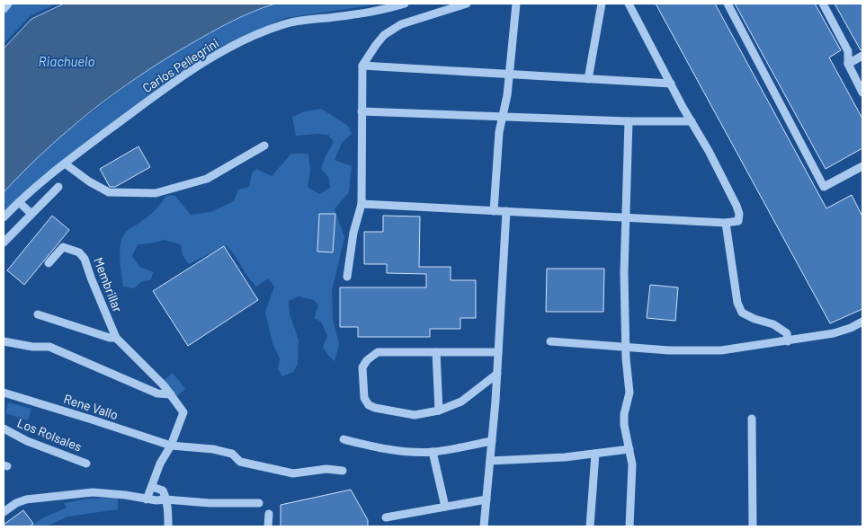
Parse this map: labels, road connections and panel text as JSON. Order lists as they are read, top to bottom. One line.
{"streets":{"street":["Carlos Pellegrini","Membrillar","Rene Vallo","Los Rolsales"]},"water":["Riachuelo"]}
